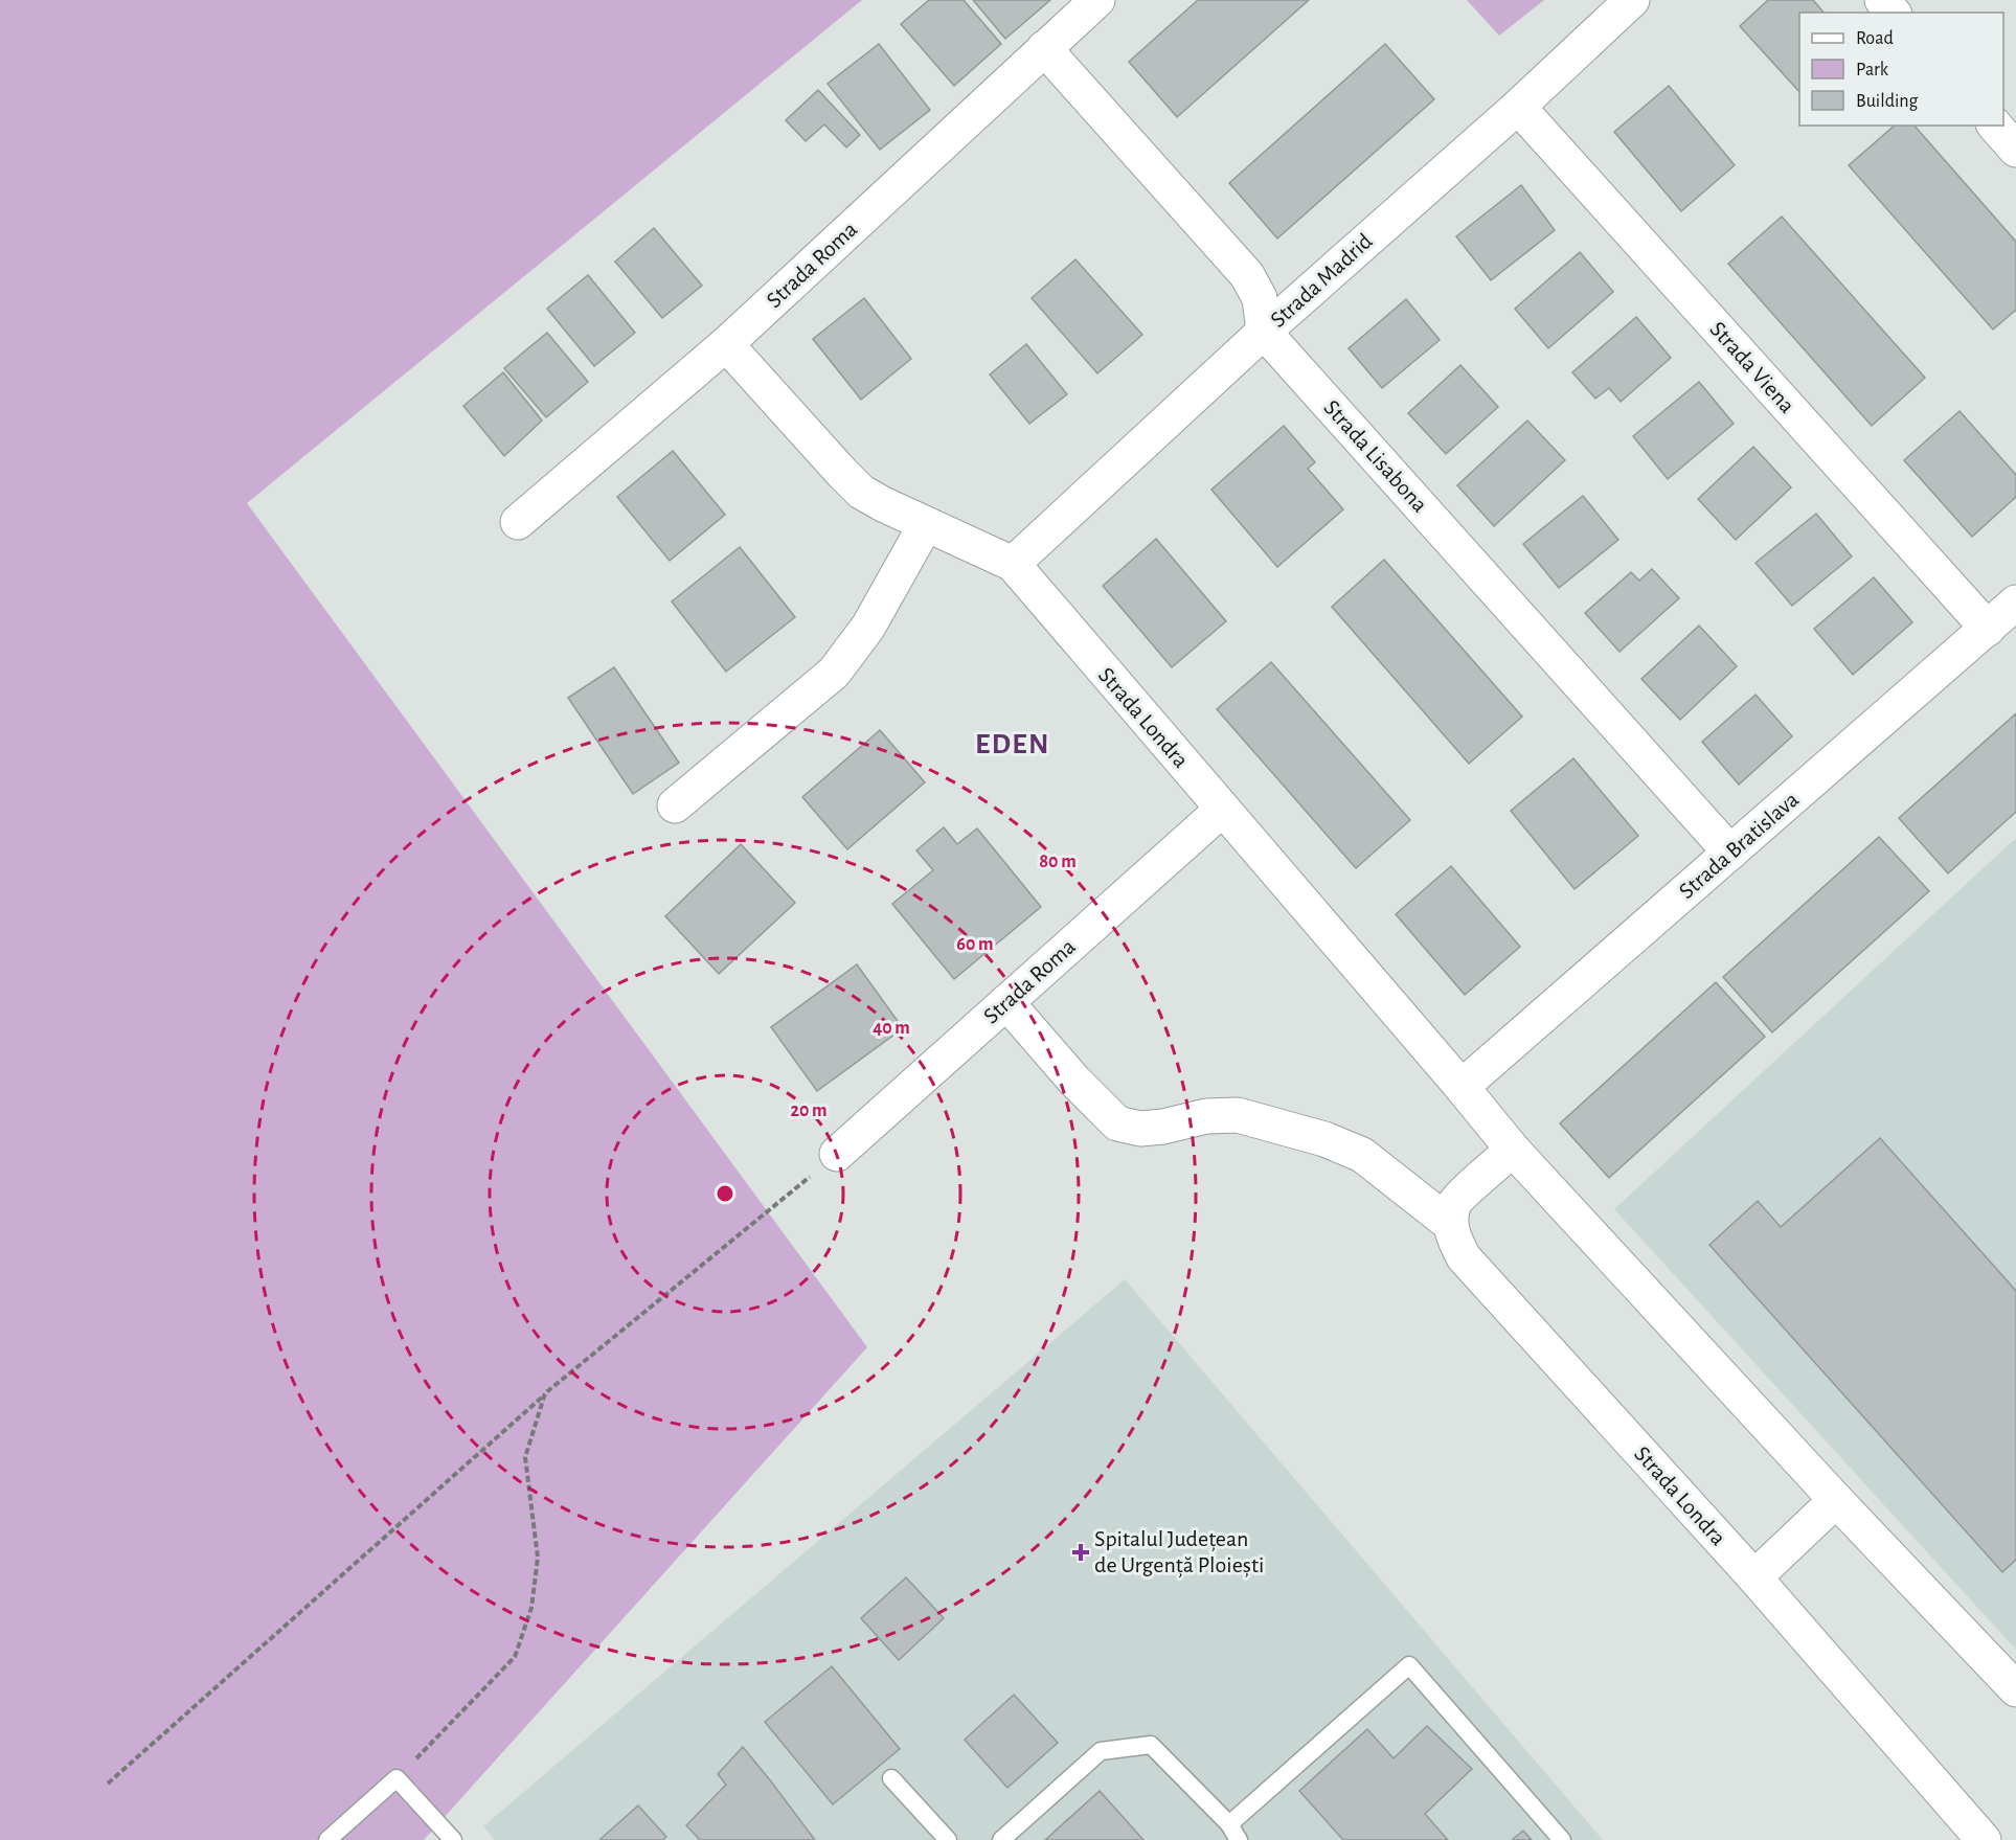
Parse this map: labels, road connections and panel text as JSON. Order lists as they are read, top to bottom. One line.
{"streets":{"street":["Strada Roma","Strada Madrid","Strada Viena","Strada Lisabona","Strada Londra","Strada Bratislava"]},"crossings":[["Strada Roma","Strada Londra"],["Strada Madrid","Strada Viena"],["Strada Madrid","Strada Lisabona"],["Strada Madrid","Strada Londra"],["Strada Viena","Strada Bratislava"],["Strada Lisabona","Strada Bratislava"],["Strada Londra","Strada Bratislava"]],"districts":["EDEN"],"places":{"health":["Spitalul Județean de Urgență Ploiești"]},"legend":["Road","Park","Building"],"rings":["80 m","60 m","40 m","20 m"]}
